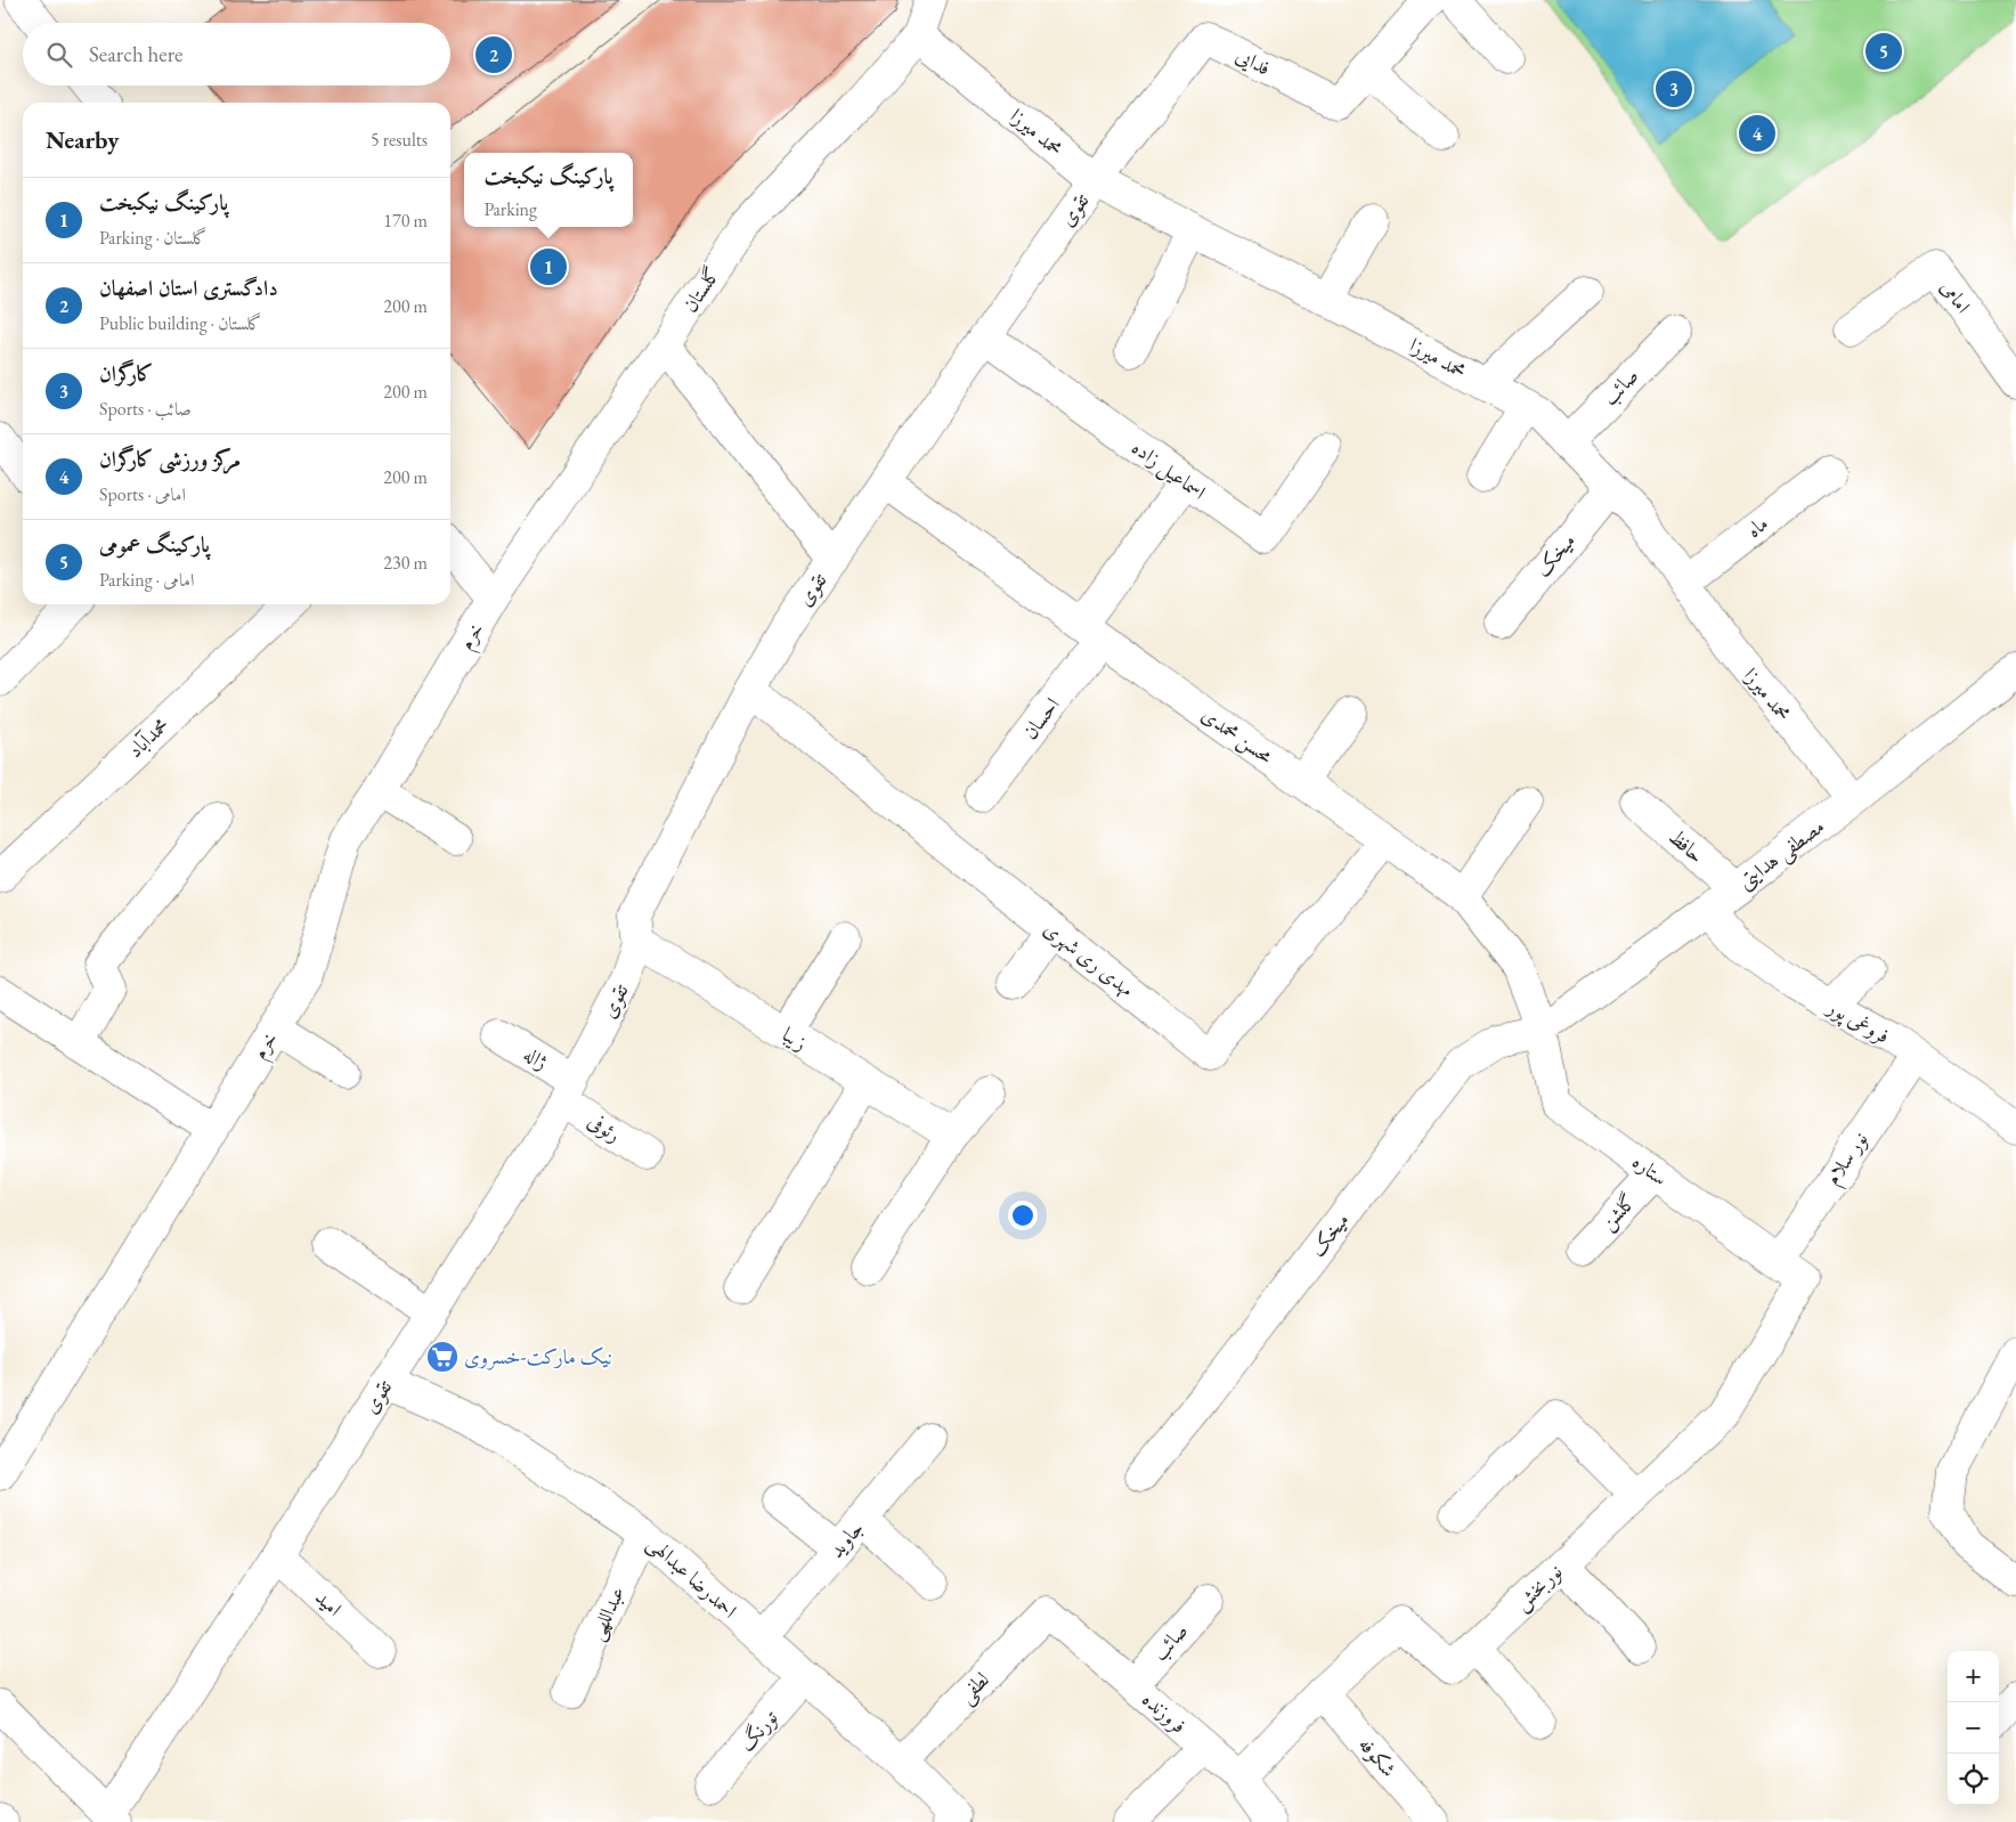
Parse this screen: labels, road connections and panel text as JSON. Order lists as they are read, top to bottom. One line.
{"streets":{"street":["فدایی","محمد میرزا","تقوی","گلستان","امامی","صائب","اسماعیل زاده","ماه","میخک","خرم","احسان","محسن محمدی","محمدآباد","حافظ","مصطفی هدایتی","مهدی ری شهری","فروغی پور","زیبا","ژاله","رئوفی","نور سلام","ستاره","گلشن","جاوید","احمدرضا عبدالهی","نوربخش","امید","عبداللهی","لطفی","فروزنده","تورنگ","شکوفه"]},"crossings":[["فدایی","محمد میرزا"],["فدایی","تقوی"],["محمد میرزا","تقوی"],["محمد میرزا","گلستان"],["محمد میرزا","صائب"],["محمد میرزا","ماه"],["محمد میرزا","میخک"],["محمد میرزا","مصطفی هدایتی"],["تقوی","اسماعیل زاده"],["تقوی","محسن محمدی"],["تقوی","مهدی ری شهری"],["تقوی","زیبا"],["تقوی","ژاله"],["تقوی","رئوفی"],["تقوی","احمدرضا عبدالهی"],["تقوی","امید"],["گلستان","خرم"],["صائب","فروزنده"],["اسماعیل زاده","احسان"],["میخک","محسن محمدی"],["میخک","مصطفی هدایتی"],["میخک","ستاره"],["احسان","محسن محمدی"],["محسن محمدی","مصطفی هدایتی"],["محسن محمدی","مهدی ری شهری"],["محسن محمدی","ستاره"],["حافظ","مصطفی هدایتی"],["مصطفی هدایتی","فروغی پور"],["مصطفی هدایتی","ستاره"],["فروغی پور","نور سلام"],["ژاله","رئوفی"],["نور سلام","ستاره"],["ستاره","گلشن"],["ستاره","نوربخش"],["جاوید","احمدرضا عبدالهی"],["احمدرضا عبدالهی","عبداللهی"],["احمدرضا عبدالهی","لطفی"],["احمدرضا عبدالهی","تورنگ"],["نوربخش","فروزنده"],["نوربخش","شکوفه"],["لطفی","فروزنده"]],"places":{"supermarket":["نیک مارکت-خسروی"]},"page":{"search":"Search here","pins":["5","2","3","4","1"],"heading":["Nearby","5 results"],"popup":["پارکینگ نیکبخت","Parking"],"list":[{"mark":"1","name":"پارکینگ نیکبخت","note":"Parking · گلستان","value":"170 m"},{"mark":"2","name":"دادگستری استان اصفهان","note":"Public building · گلستان","value":"200 m"},{"mark":"3","name":"کارگران","note":"Sports · صائب","value":"200 m"},{"mark":"4","name":"مرکز ورزشی کارگران","note":"Sports · امامی","value":"200 m"},{"mark":"5","name":"پارکینگ عمومی","note":"Parking · امامی","value":"230 m"}],"map_buttons":["+","−"]}}
